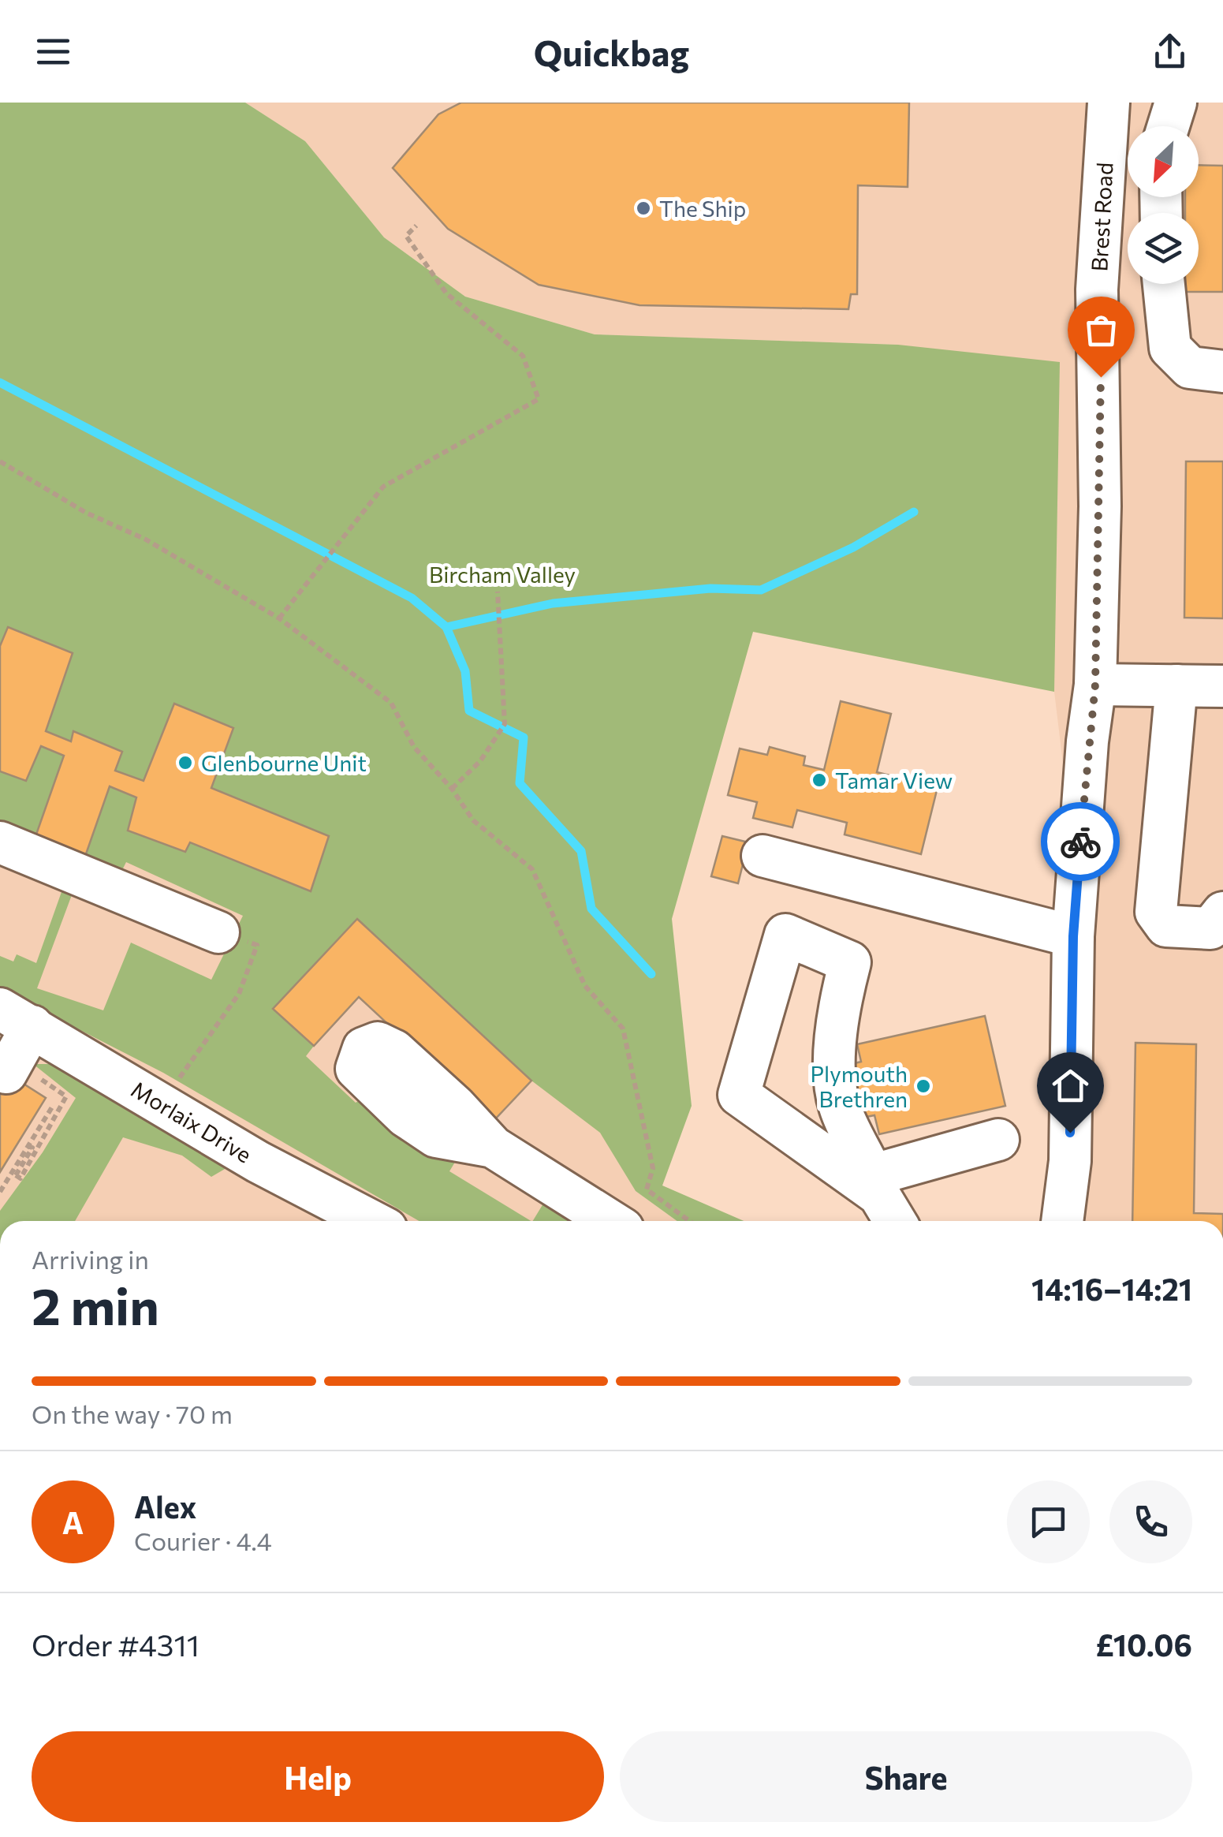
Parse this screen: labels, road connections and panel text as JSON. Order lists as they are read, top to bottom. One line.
{"streets":{"street":["Brest Road","Morlaix Drive"]},"parks":["Bircham Valley"],"places":["The Ship","Glenbourne Unit","Tamar View","Plymouth Brethren"],"north":"bottom left","page":{"header":"Quickbag","heading":["2 min","Arriving in","14:16–14:21"],"panel":["Alex","Courier · 4.4","Order #4311","£10.06"],"bar":"On the way · 70 m","round":"A","buttons":["Help","Share"]}}
